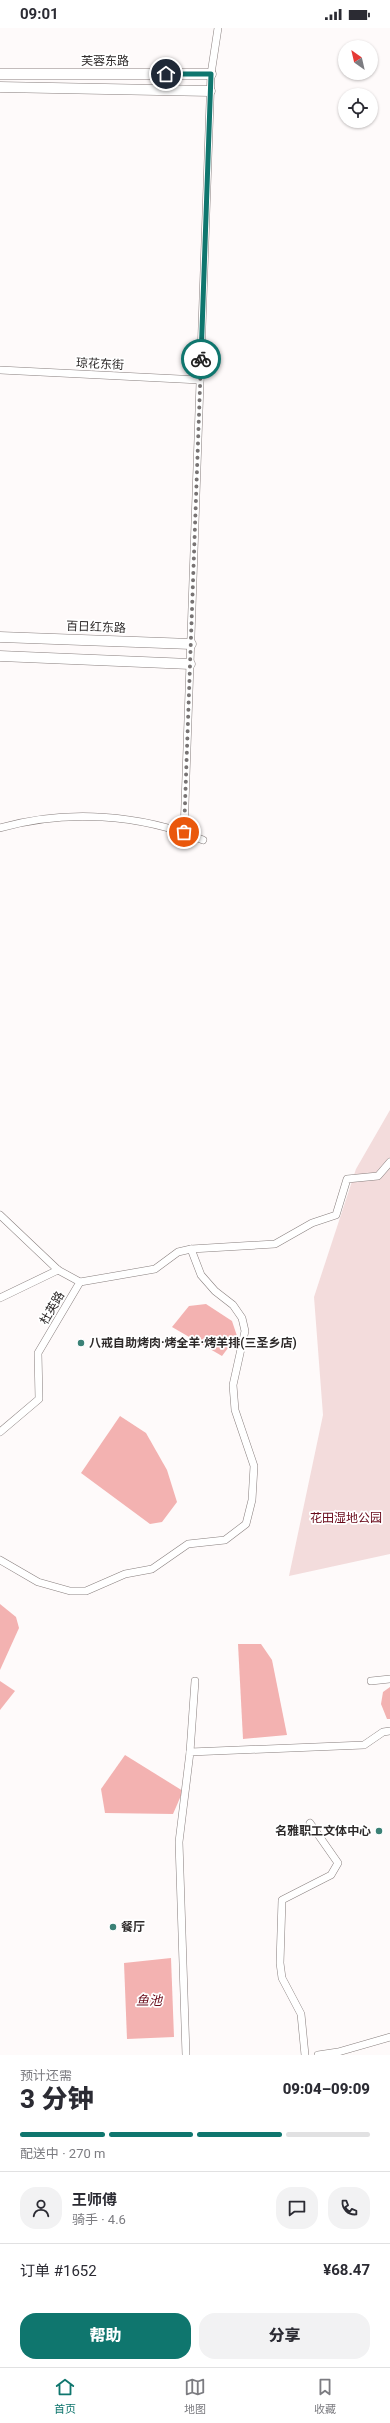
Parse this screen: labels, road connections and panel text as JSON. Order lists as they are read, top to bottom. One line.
{"streets":{"main road":["芙蓉东路","百日红东路"],"street":["琼花东街","杜英路"]},"water":["鱼池"],"parks":["花田湿地公园"],"places":["八戒自助烤肉·烤全羊·烤羊排(三圣乡店)","名雅职工文体中心","餐厅"],"north":"top left","page":{"status":"09:01","heading":["3 分钟","预计还需","09:04–09:09"],"panel":["王师傅","骑手 · 4.6","订单 #1652","¥68.47"],"bar":"配送中 · 270 m","buttons":["帮助","分享"],"tabs":["首页","地图","收藏"]}}
